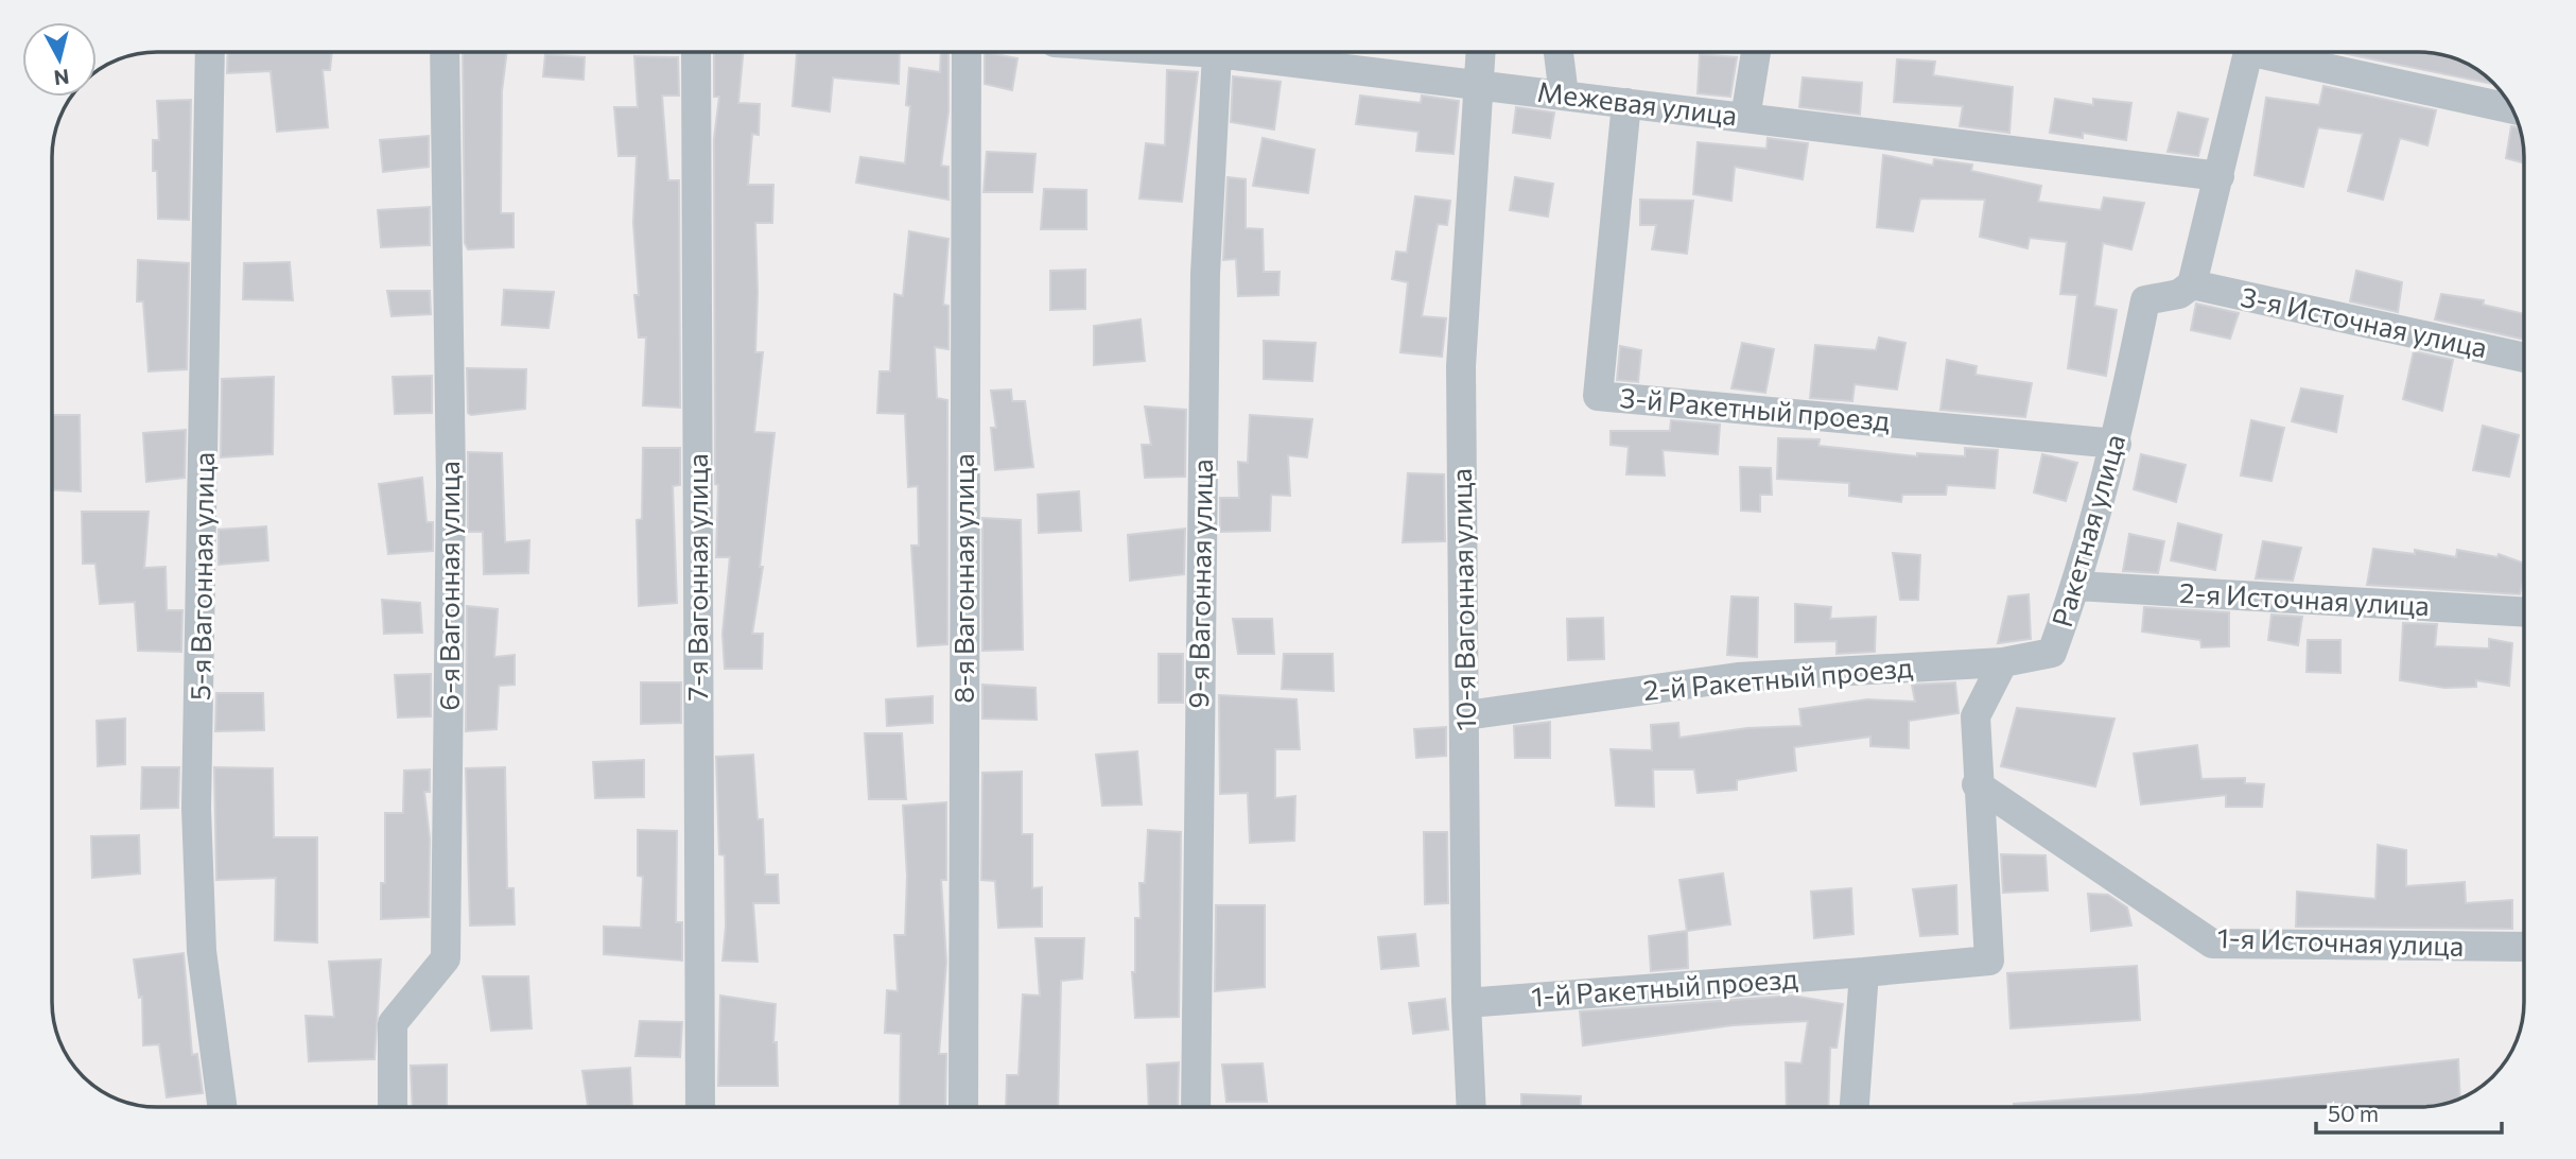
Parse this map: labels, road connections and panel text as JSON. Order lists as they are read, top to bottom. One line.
{"streets":{"street":["Межевая улица","3-я Источная улица","3-й Ракетный проезд","Ракетная улица","5-я Вагонная улица","7-я Вагонная улица","8-я Вагонная улица","9-я Вагонная улица","6-я Вагонная улица","10-я Вагонная улица","2-я Источная улица","2-й Ракетный проезд","1-я Источная улица","1-й Ракетный проезд"]},"crossings":[["Межевая улица","3-й Ракетный проезд"],["Межевая улица","10-я Вагонная улица"],["3-я Источная улица","Ракетная улица"],["3-й Ракетный проезд","Ракетная улица"],["Ракетная улица","2-я Источная улица"],["Ракетная улица","2-й Ракетный проезд"],["10-я Вагонная улица","2-й Ракетный проезд"],["10-я Вагонная улица","1-й Ракетный проезд"]],"scale_bar":"50 m","north":"bottom"}
